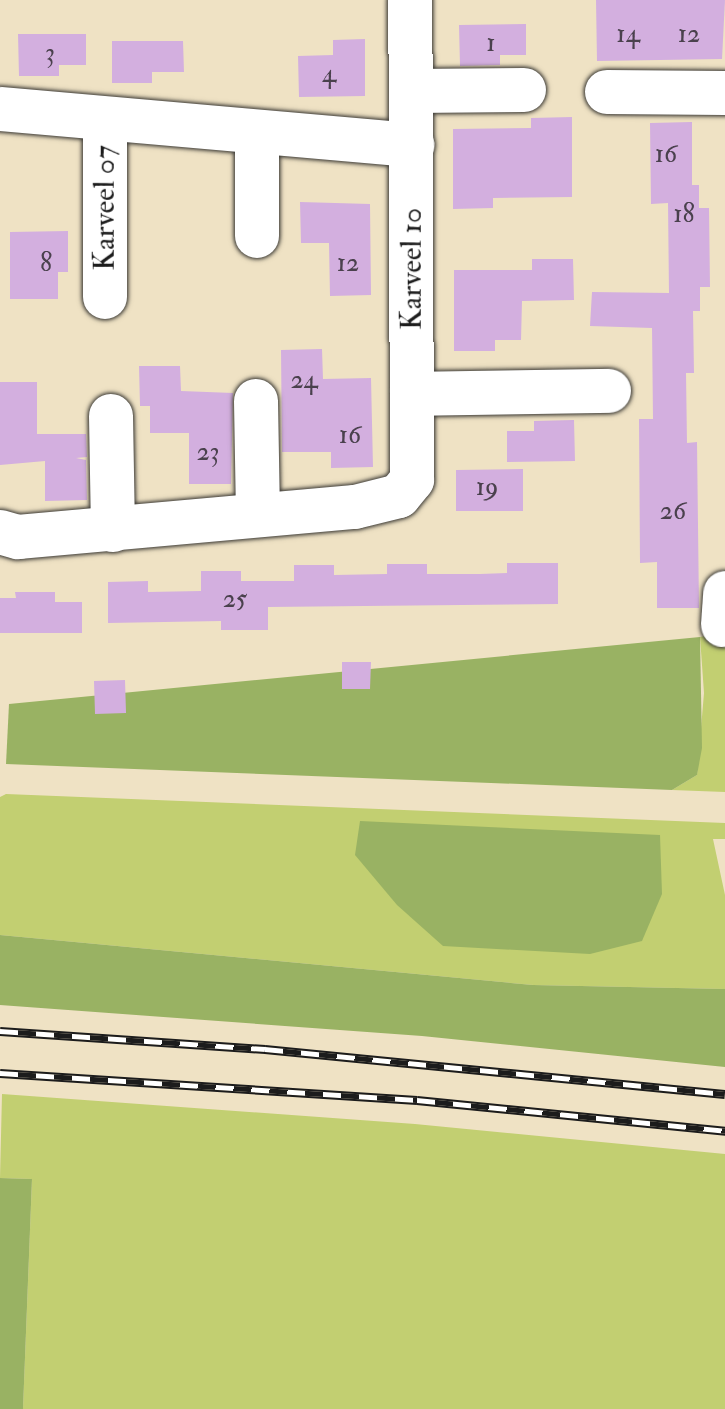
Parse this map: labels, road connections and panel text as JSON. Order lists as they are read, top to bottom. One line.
{"streets":{"street":["Karveel 07","Karveel 10"]},"house_numbers":["14","12","1","3","4","16","18","8","12","24","16","23","19","26","25"]}
